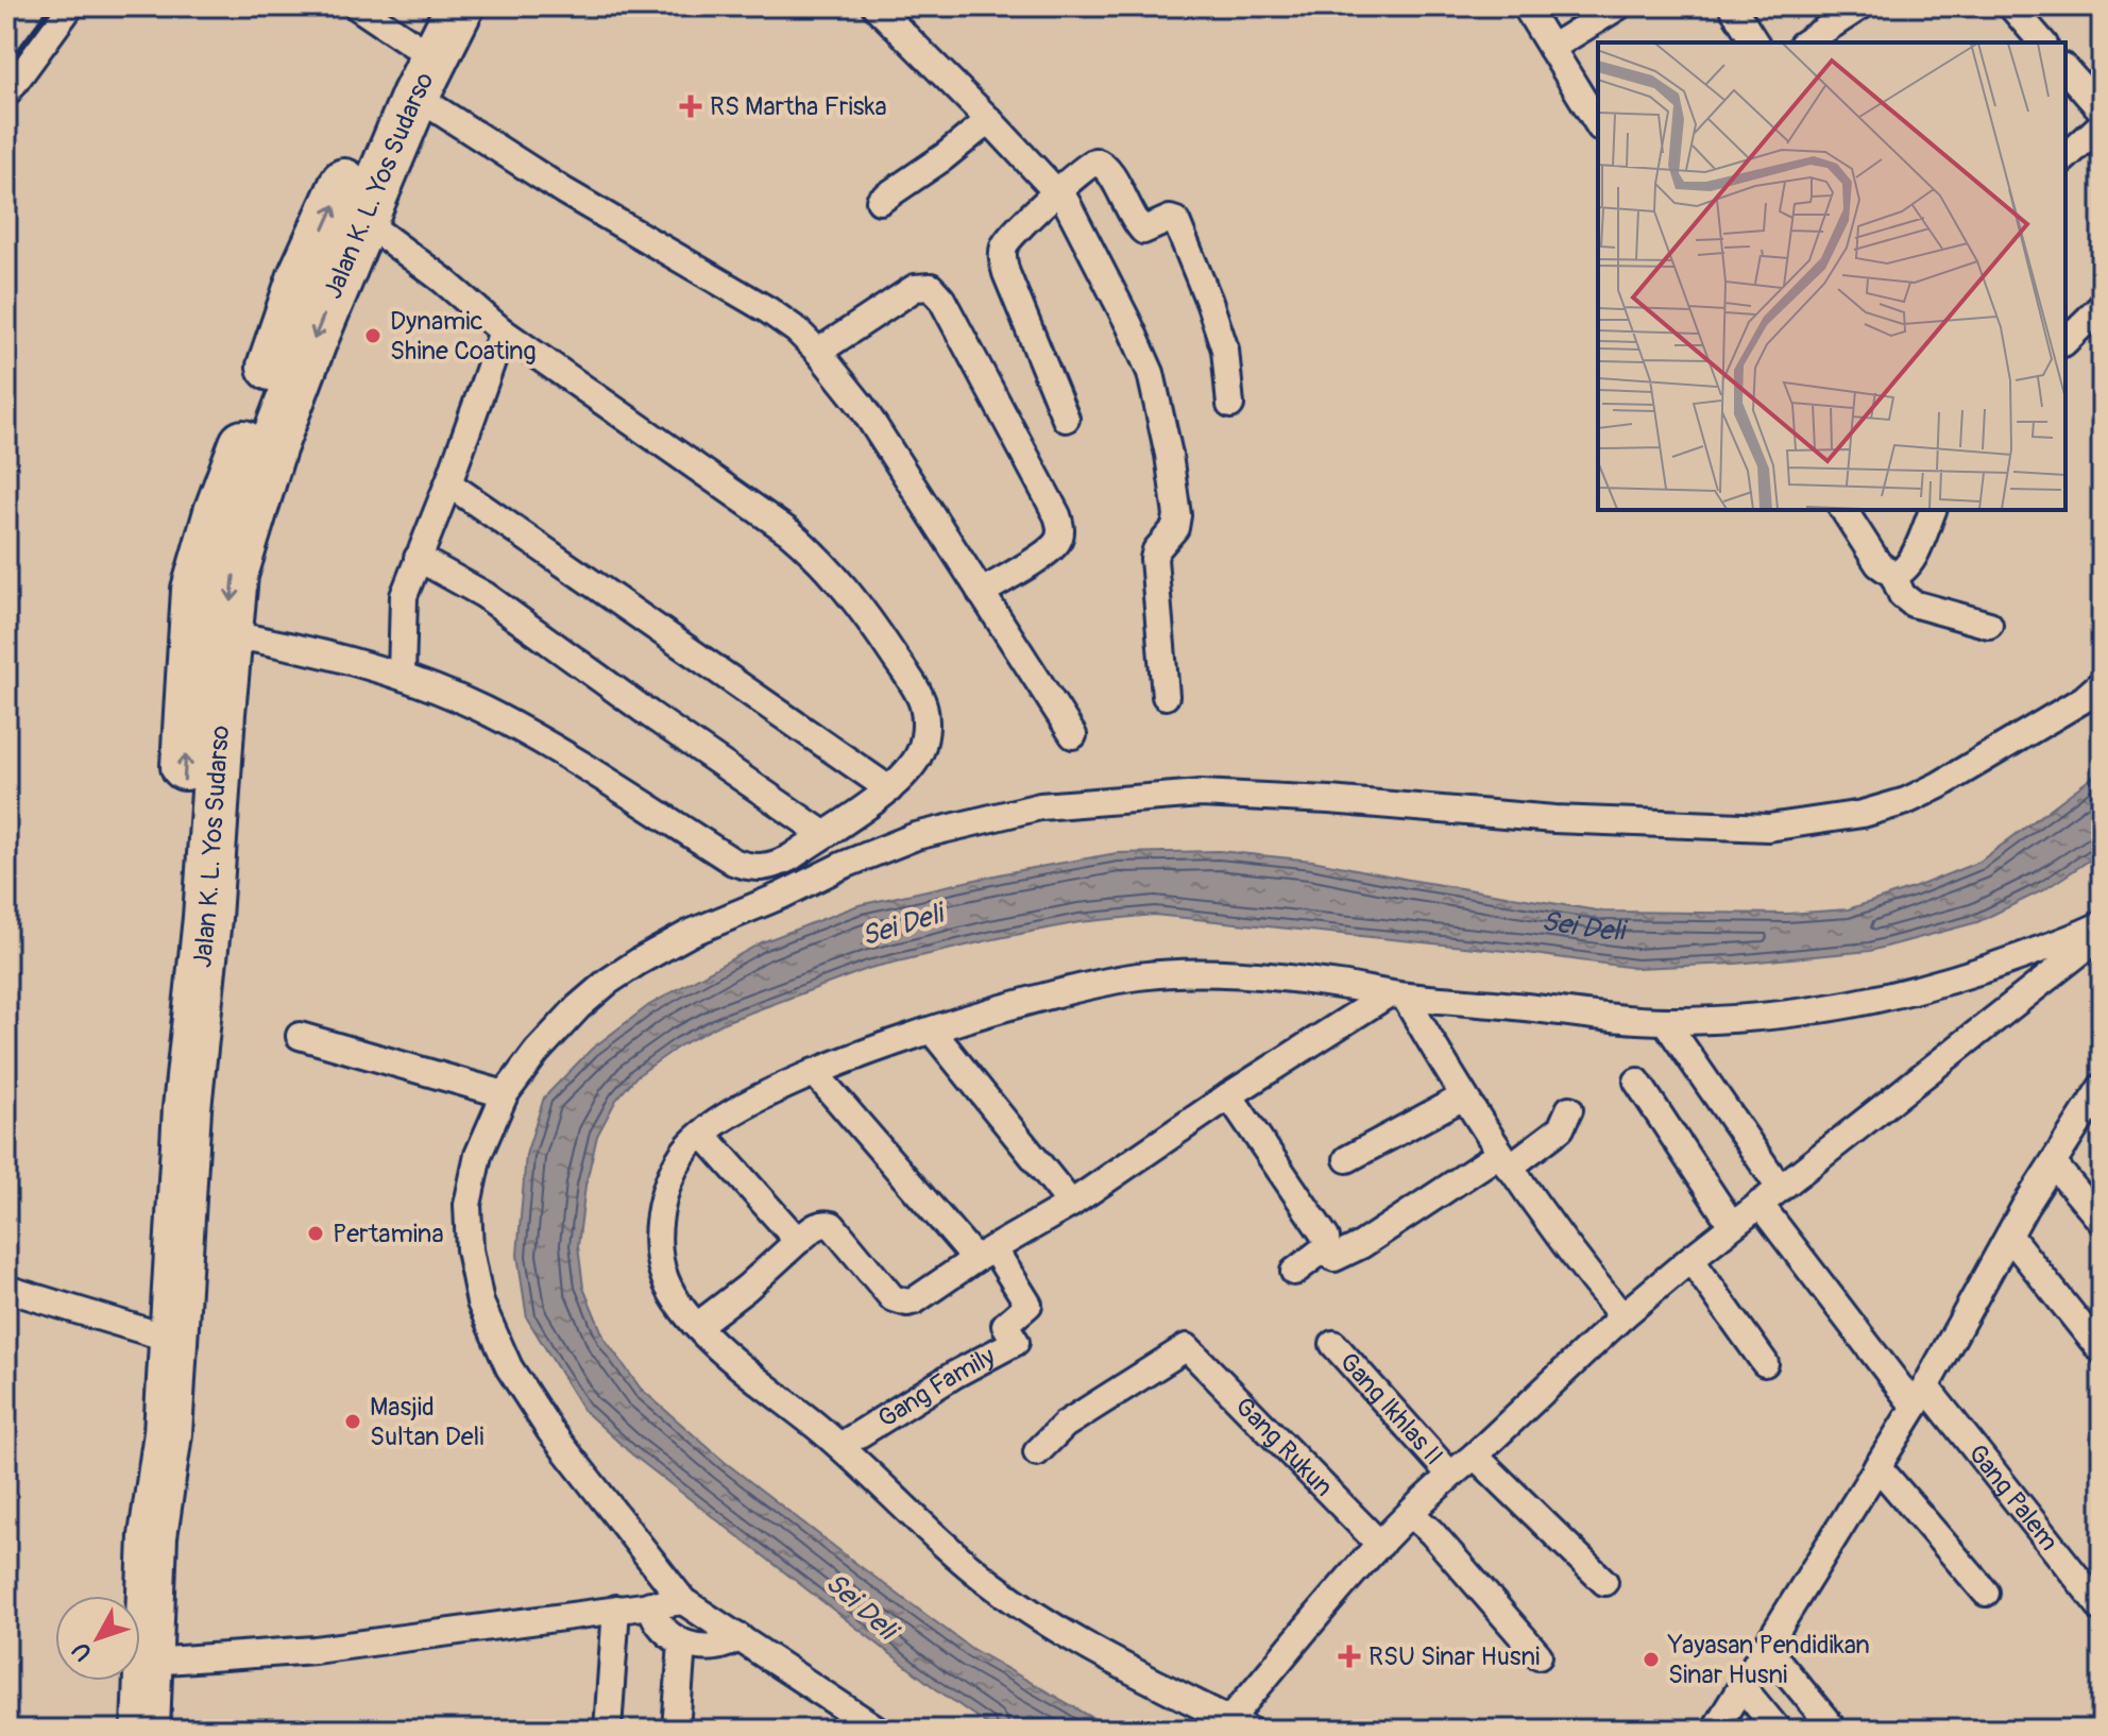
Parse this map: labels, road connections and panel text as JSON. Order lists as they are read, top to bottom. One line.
{"streets":{"highway":["Jalan K. L. Yos Sudarso"],"street":["Gang Family","Gang Ikhlas II","Gang Rukun","Gang Palem"]},"water":["Sei Deli"],"places":{"health":["RS Martha Friska","RSU Sinar Husni"],"other":["Dynamic Shine Coating","Pertamina","Masjid Sultan Deli","Yayasan Pendidikan Sinar Husni"]},"north":"bottom left"}
